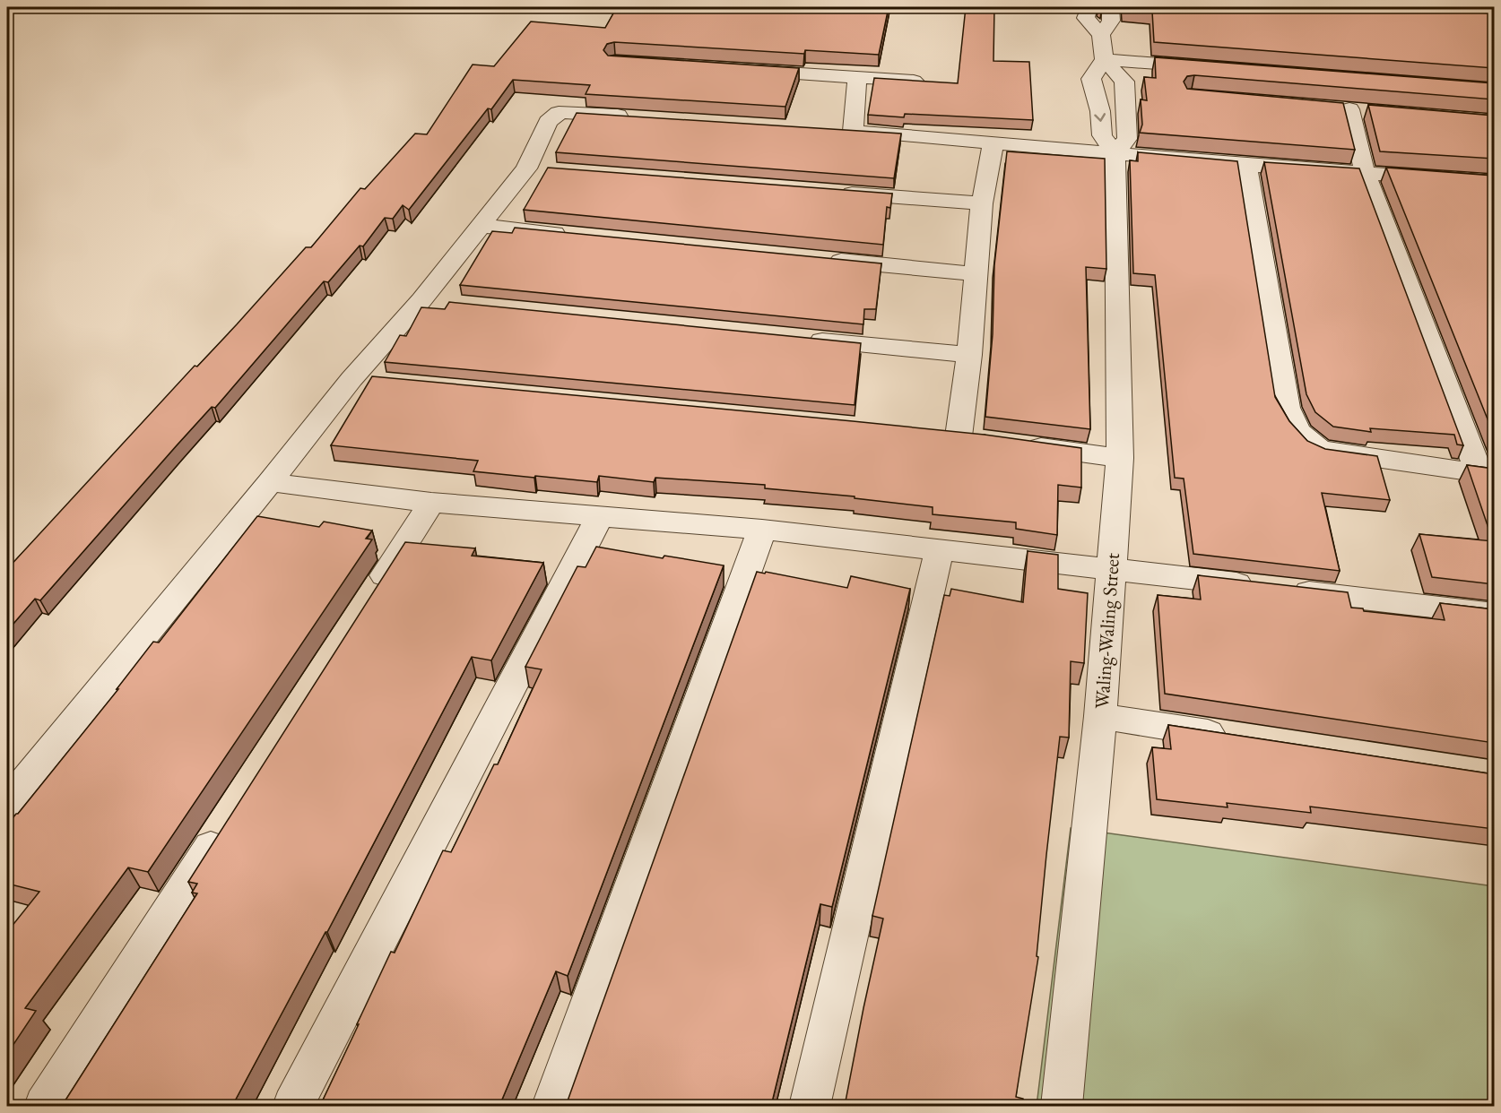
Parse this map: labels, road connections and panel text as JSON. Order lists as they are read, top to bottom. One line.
{"streets":{"street":["Waling-Waling Street"]}}
